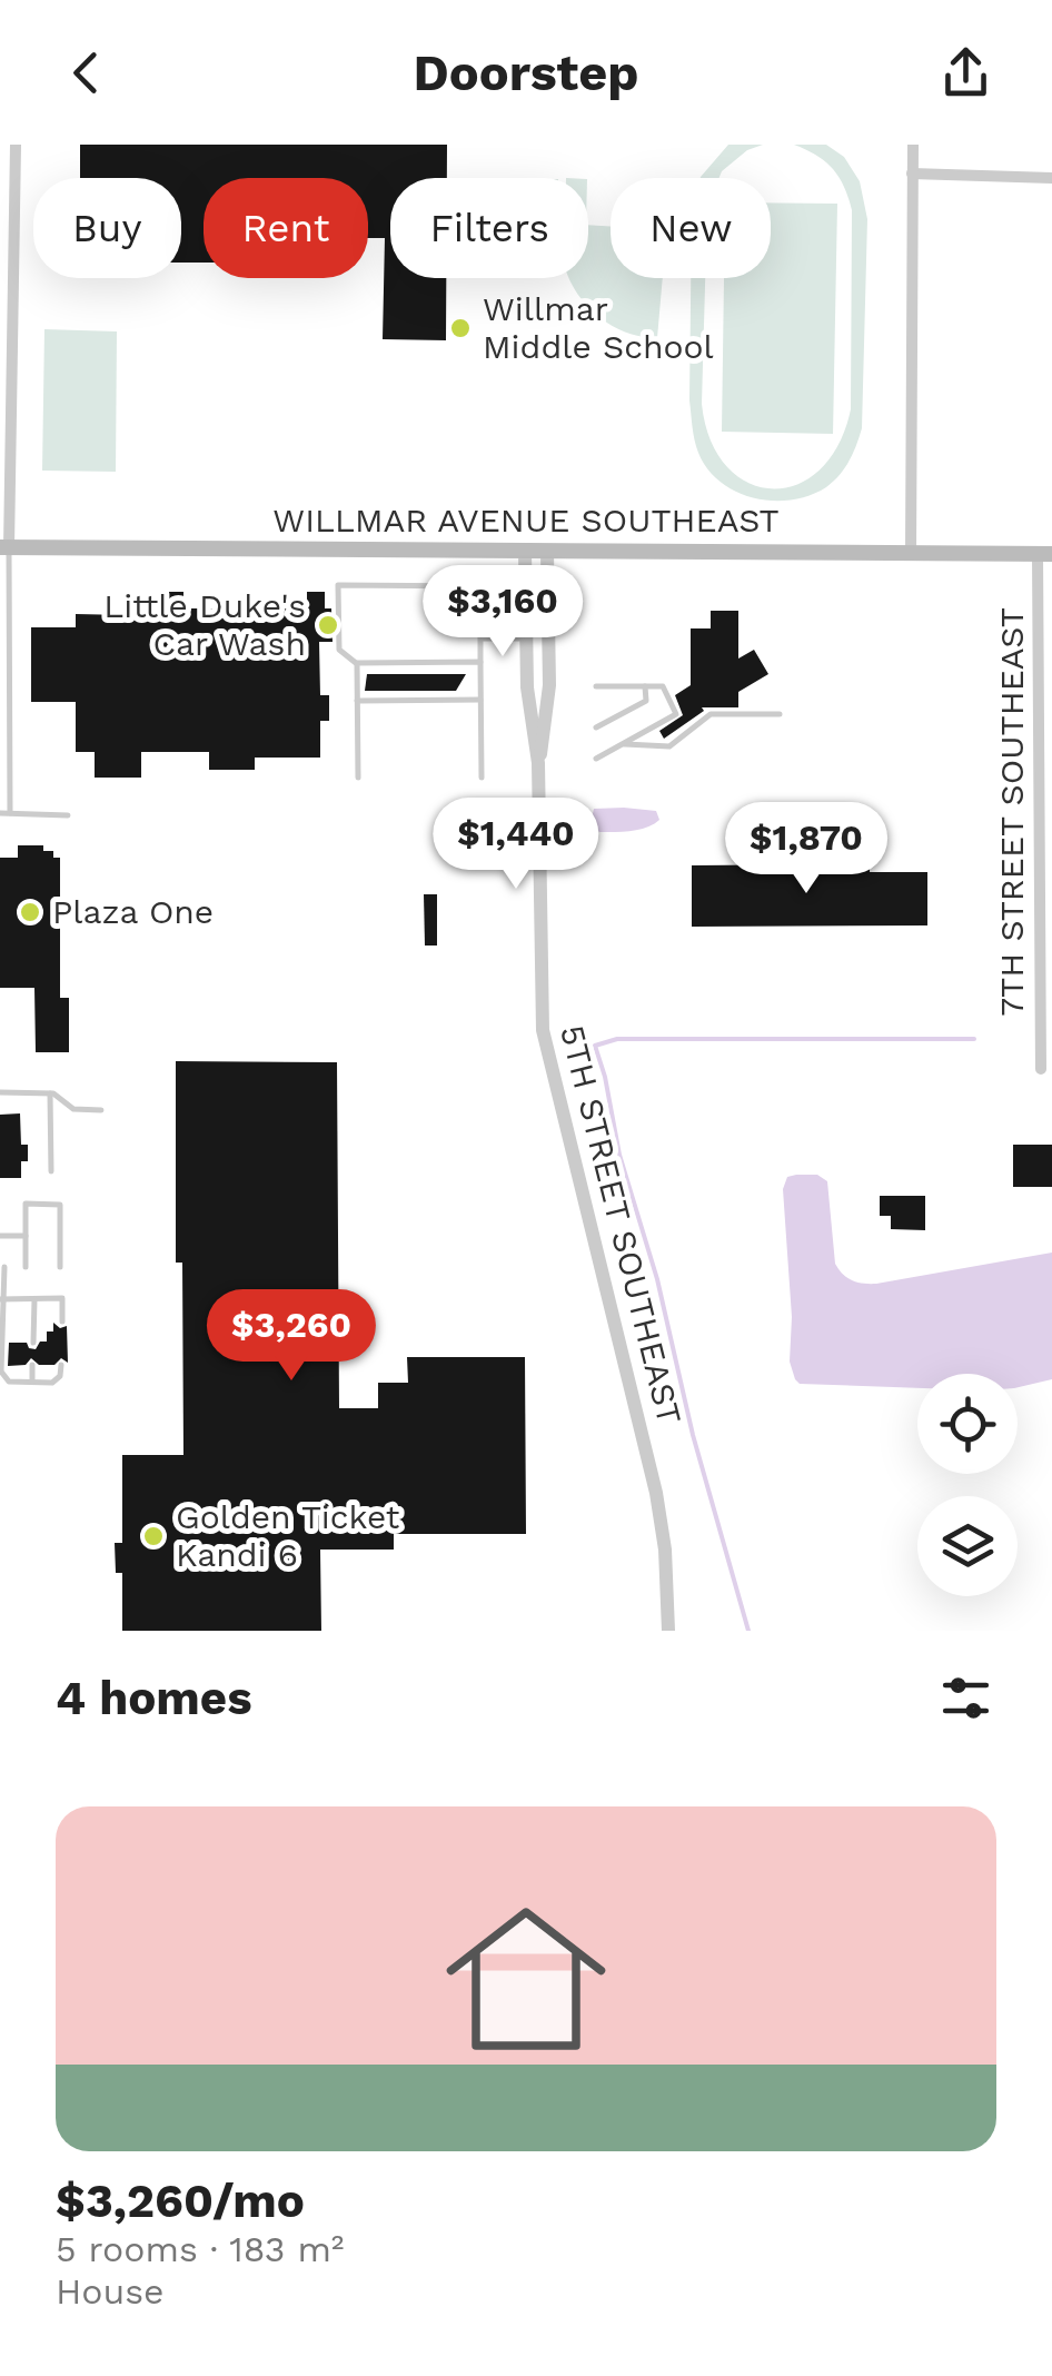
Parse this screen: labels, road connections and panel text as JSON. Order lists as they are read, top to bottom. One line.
{"streets":{"main road":["WILLMAR AVENUE SOUTHEAST"],"street":["7TH STREET SOUTHEAST","5TH STREET SOUTHEAST"]},"crossings":[["WILLMAR AVENUE SOUTHEAST","7TH STREET SOUTHEAST"],["WILLMAR AVENUE SOUTHEAST","5TH STREET SOUTHEAST"]],"places":["Willmar Middle School","Little Duke's Car Wash","Plaza One","Golden Ticket Kandi 6"],"page":{"header":"Doorstep","chip":["Buy","Rent","Filters","New"],"price":["$3,160","$1,440","$1,870","$3,260"],"heading":"4 homes","list":[{"name":"$3,260/mo","note":"5 rooms · 183 m² · House"}]}}
